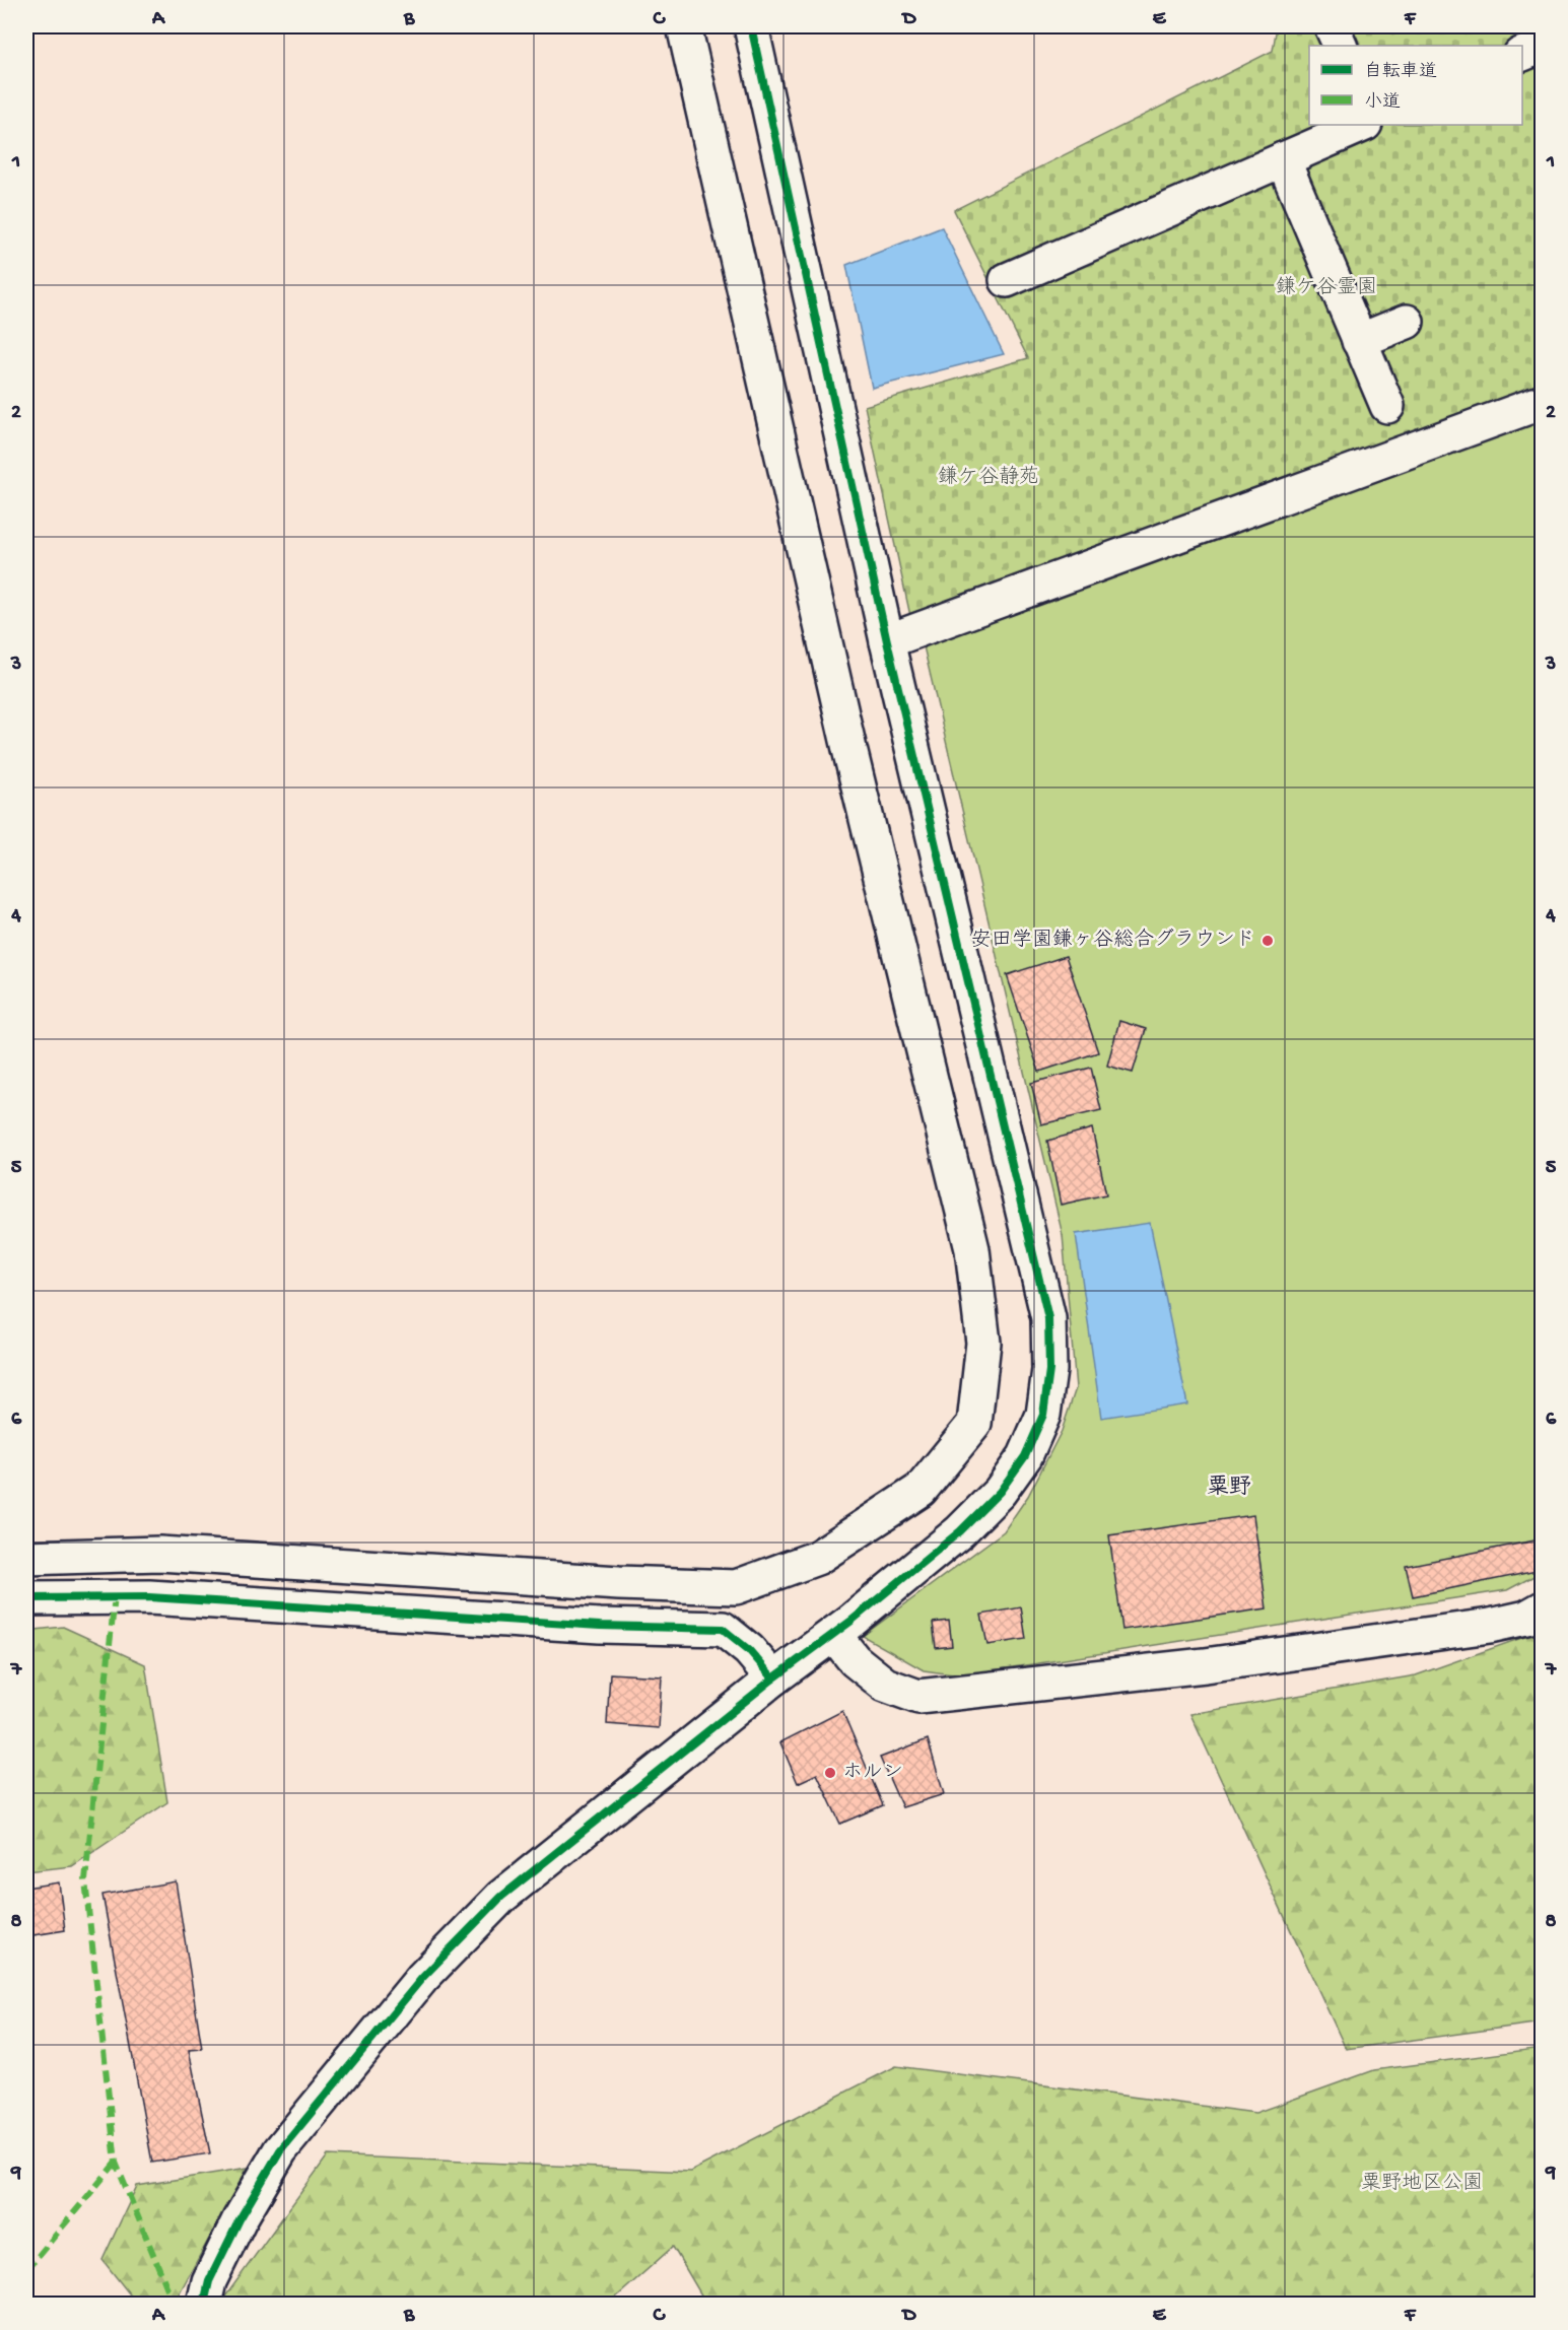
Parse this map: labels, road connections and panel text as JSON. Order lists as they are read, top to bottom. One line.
{"districts":["粟野"],"parks":["鎌ケ谷霊園","鎌ケ谷静苑","粟野地区公園"],"places":["安田学園鎌ヶ谷総合グラウンド","ホルン"],"legend":["自転車道","小道"],"grid":{"columns":["A","B","C","D","E","F"],"rows":["1","2","3","4","5","6","7","8","9"]}}
